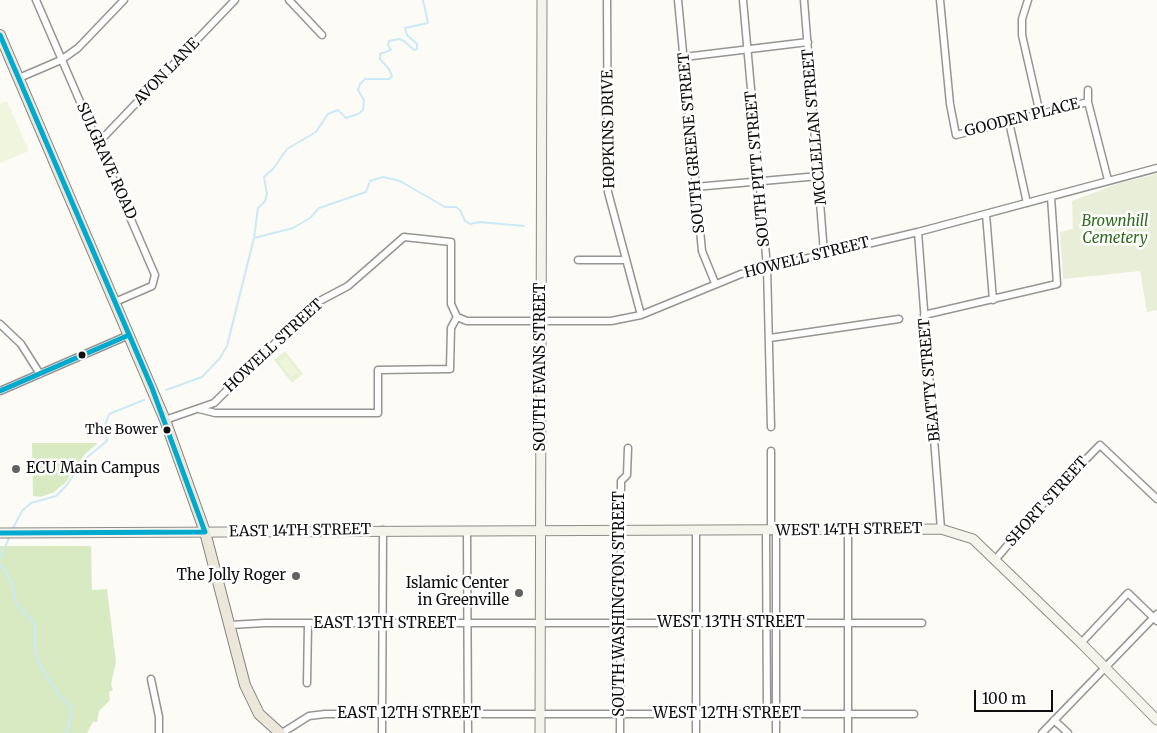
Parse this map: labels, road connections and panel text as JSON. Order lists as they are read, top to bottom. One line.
{"streets":{"street":["AVON LANE","GOODEN PLACE","MCCLELLAN STREET","HOPKINS DRIVE","SOUTH GREENE STREET","SULGRAVE ROAD","SOUTH PITT STREET","HOWELL STREET","SOUTH EVANS STREET","BEATTY STREET","SHORT STREET","WEST 14TH STREET","EAST 14TH STREET","SOUTH WASHINGTON STREET","WEST 13TH STREET","EAST 13TH STREET","EAST 12TH STREET","WEST 12TH STREET"]},"crossings":[["AVON LANE","SULGRAVE ROAD"],["MCCLELLAN STREET","HOWELL STREET"],["HOPKINS DRIVE","HOWELL STREET"],["SOUTH GREENE STREET","HOWELL STREET"],["SOUTH PITT STREET","HOWELL STREET"],["HOWELL STREET","SOUTH EVANS STREET"],["HOWELL STREET","BEATTY STREET"],["SOUTH EVANS STREET","WEST 14TH STREET"],["SOUTH EVANS STREET","EAST 14TH STREET"],["SOUTH EVANS STREET","WEST 13TH STREET"],["SOUTH EVANS STREET","EAST 13TH STREET"],["SOUTH EVANS STREET","EAST 12TH STREET"],["SOUTH EVANS STREET","WEST 12TH STREET"],["BEATTY STREET","WEST 14TH STREET"],["SHORT STREET","WEST 14TH STREET"],["WEST 14TH STREET","EAST 14TH STREET"],["WEST 14TH STREET","SOUTH WASHINGTON STREET"],["SOUTH WASHINGTON STREET","WEST 13TH STREET"],["SOUTH WASHINGTON STREET","WEST 12TH STREET"],["WEST 13TH STREET","EAST 13TH STREET"],["EAST 12TH STREET","WEST 12TH STREET"]],"parks":["Brownhill Cemetery"],"places":["The Bower","ECU Main Campus","The Jolly Roger","Islamic Center in Greenville"],"scale_bar":"100 m"}
